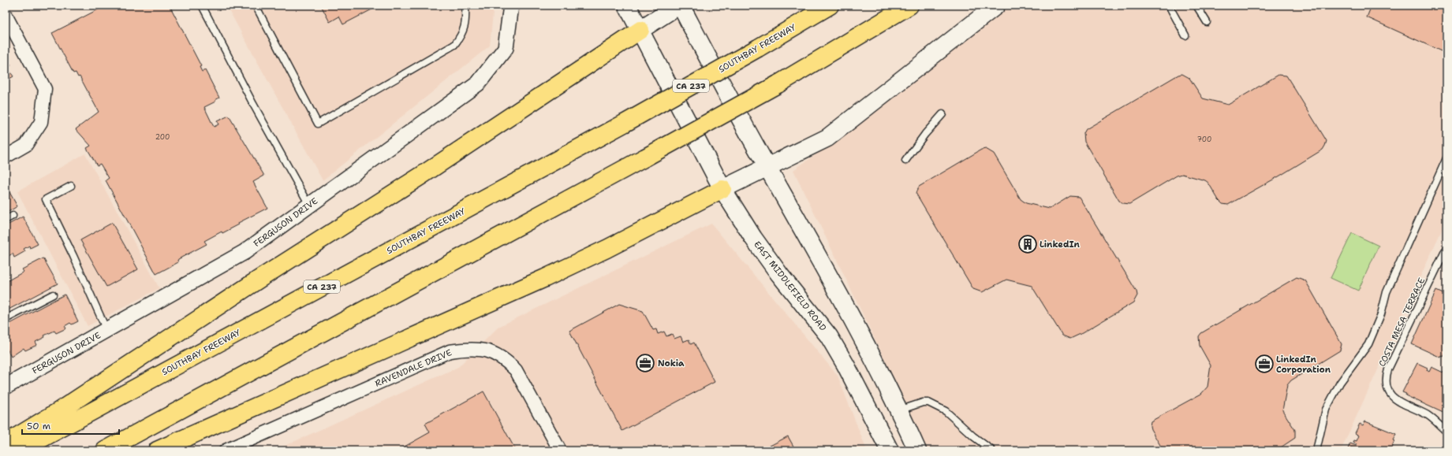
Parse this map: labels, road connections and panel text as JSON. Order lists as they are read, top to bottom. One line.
{"streets":{"highway":["SOUTHBAY FREEWAY","CA 237"],"main road":["EAST MIDDLEFIELD ROAD"],"street":["FERGUSON DRIVE","RAVENDALE DRIVE"],"lane":["COSTA MESA TERRACE"]},"places":{"building":["LinkedIn"],"office":["Nokia","LinkedIn Corporation"]},"house_numbers":["200","700"],"scale_bar":"50 m"}
